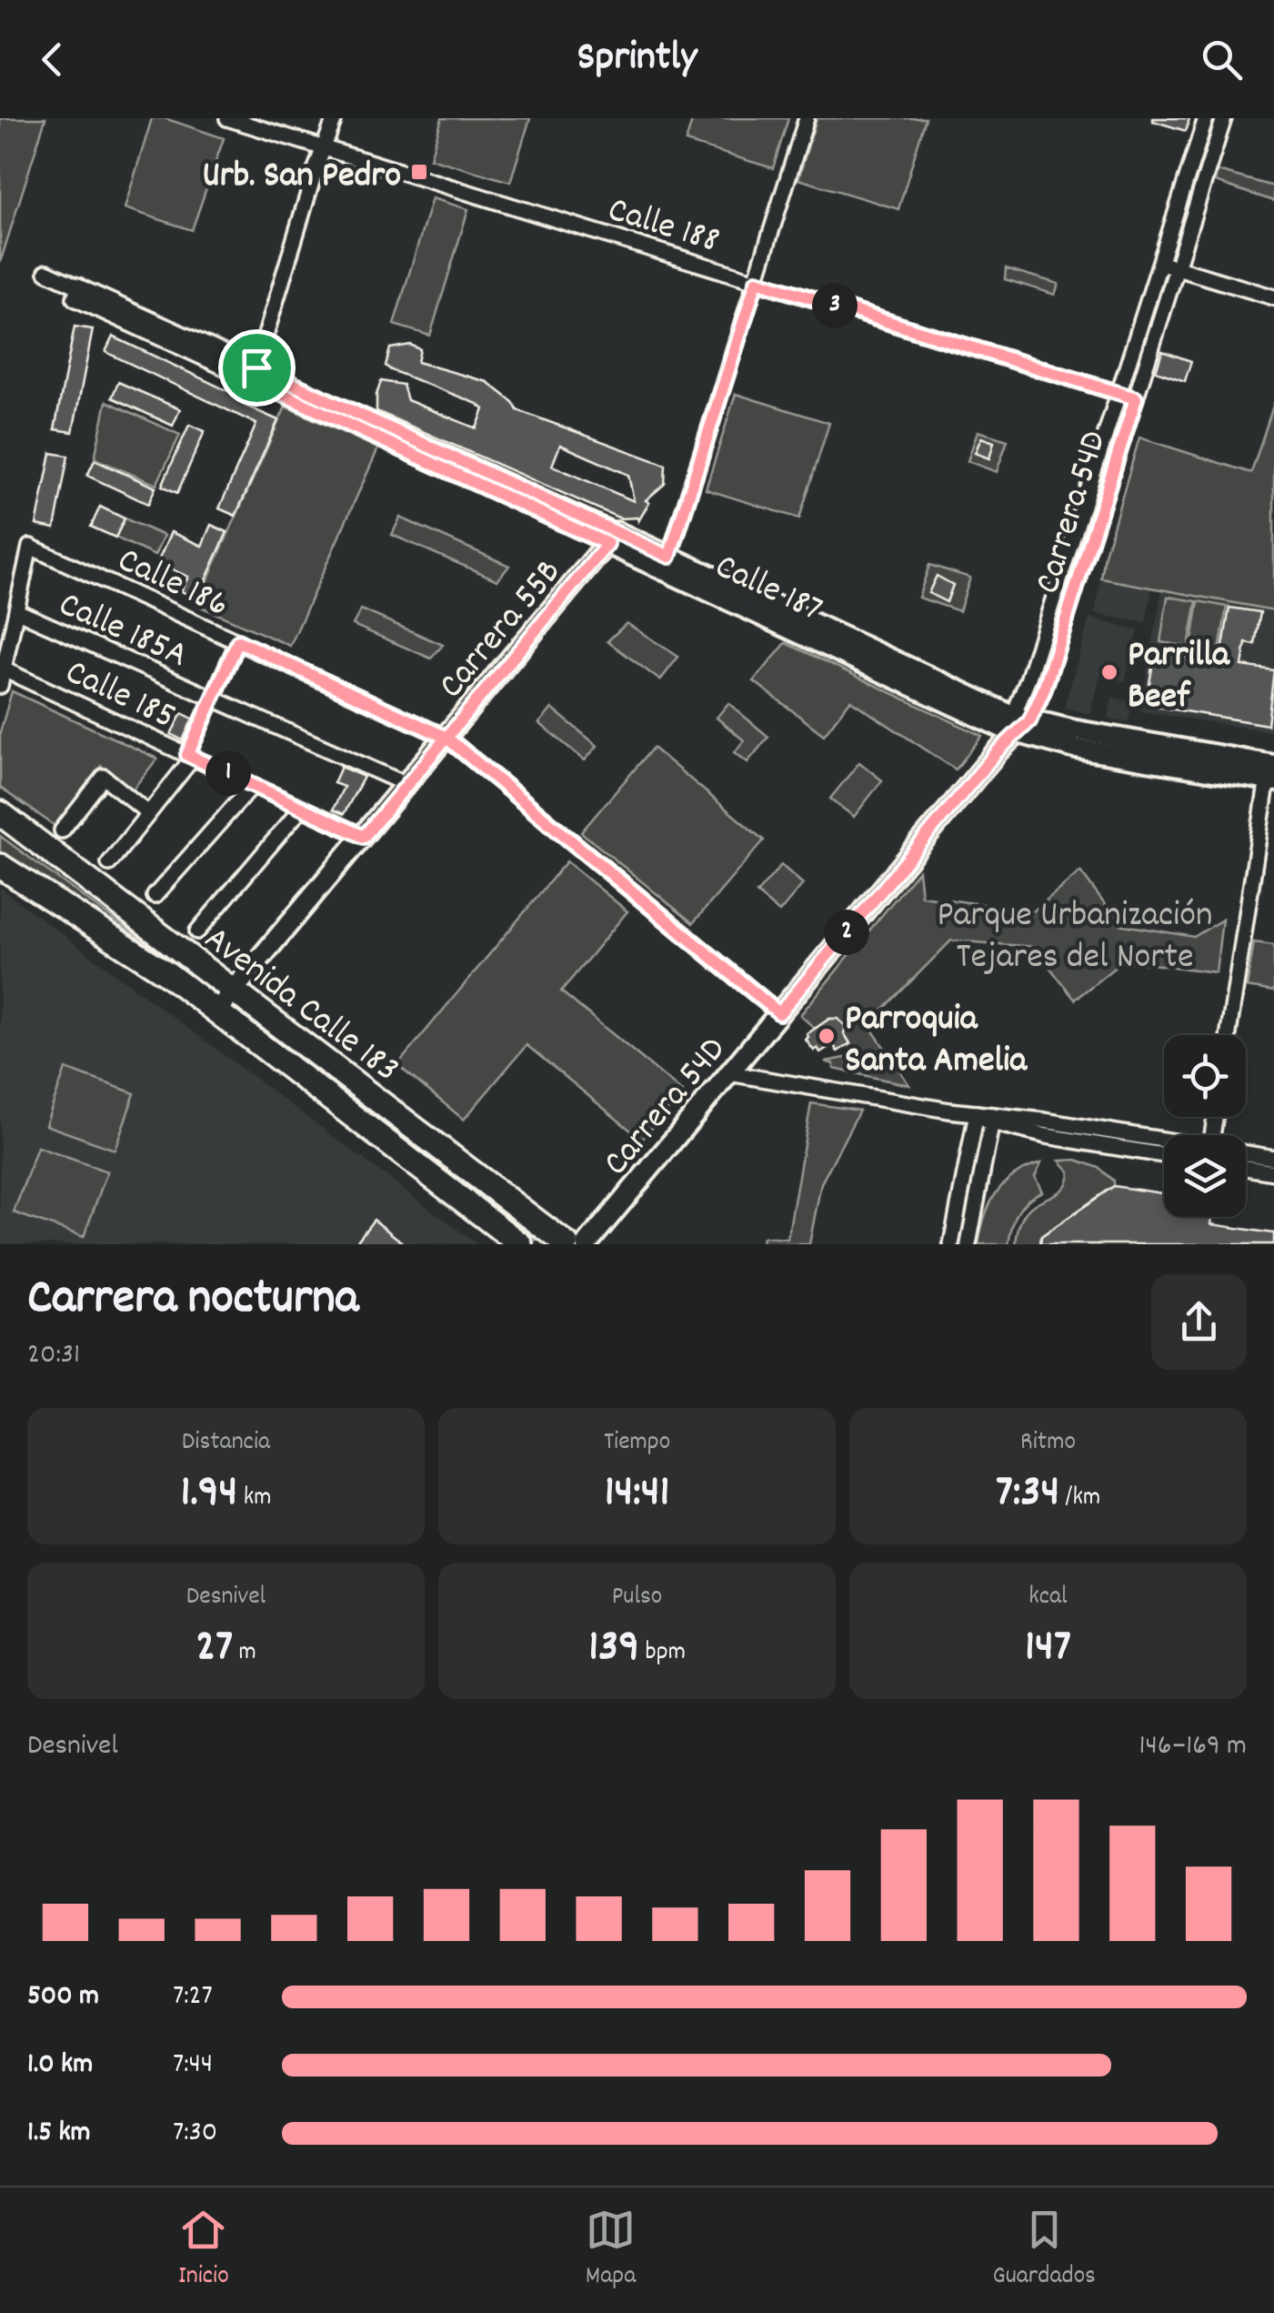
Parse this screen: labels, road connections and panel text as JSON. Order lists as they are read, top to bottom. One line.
{"streets":{"main road":["Avenida Calle 183"],"street":["Calle 188","Carrera 54D","Calle 186","Calle 187","Calle 185A","Carrera 55B","Calle 185"]},"crossings":[["Calle 188","Carrera 54D"],["Carrera 54D","Calle 186"],["Carrera 54D","Calle 187"],["Calle 186","Calle 185A"],["Calle 186","Carrera 55B"],["Calle 187","Carrera 55B"],["Calle 185A","Carrera 55B"],["Carrera 55B","Calle 185"],["Carrera 55B","Avenida Calle 183"]],"parks":["Parque Urbanización Tejares del Norte"],"places":{"transit":["Urb. San Pedro"],"other":["Parrilla Beef","Parroquia Santa Amelia"]},"page":{"header":"Sprintly","pins":["3","1","2"],"heading":["Carrera nocturna","20:31"],"stats":[["Distancia","1.94 km"],["Tiempo","14:41"],["Ritmo","7:34 /km"],["Desnivel","27 m"],["Pulso","139 bpm"],["kcal","147"]],"chart":["Desnivel","146–169 m"],"list":[{"name":"500 m","note":"7:27"},{"name":"1.0 km","note":"7:44"},{"name":"1.5 km","note":"7:30"}],"tabs":["Inicio","Mapa","Guardados"]}}
